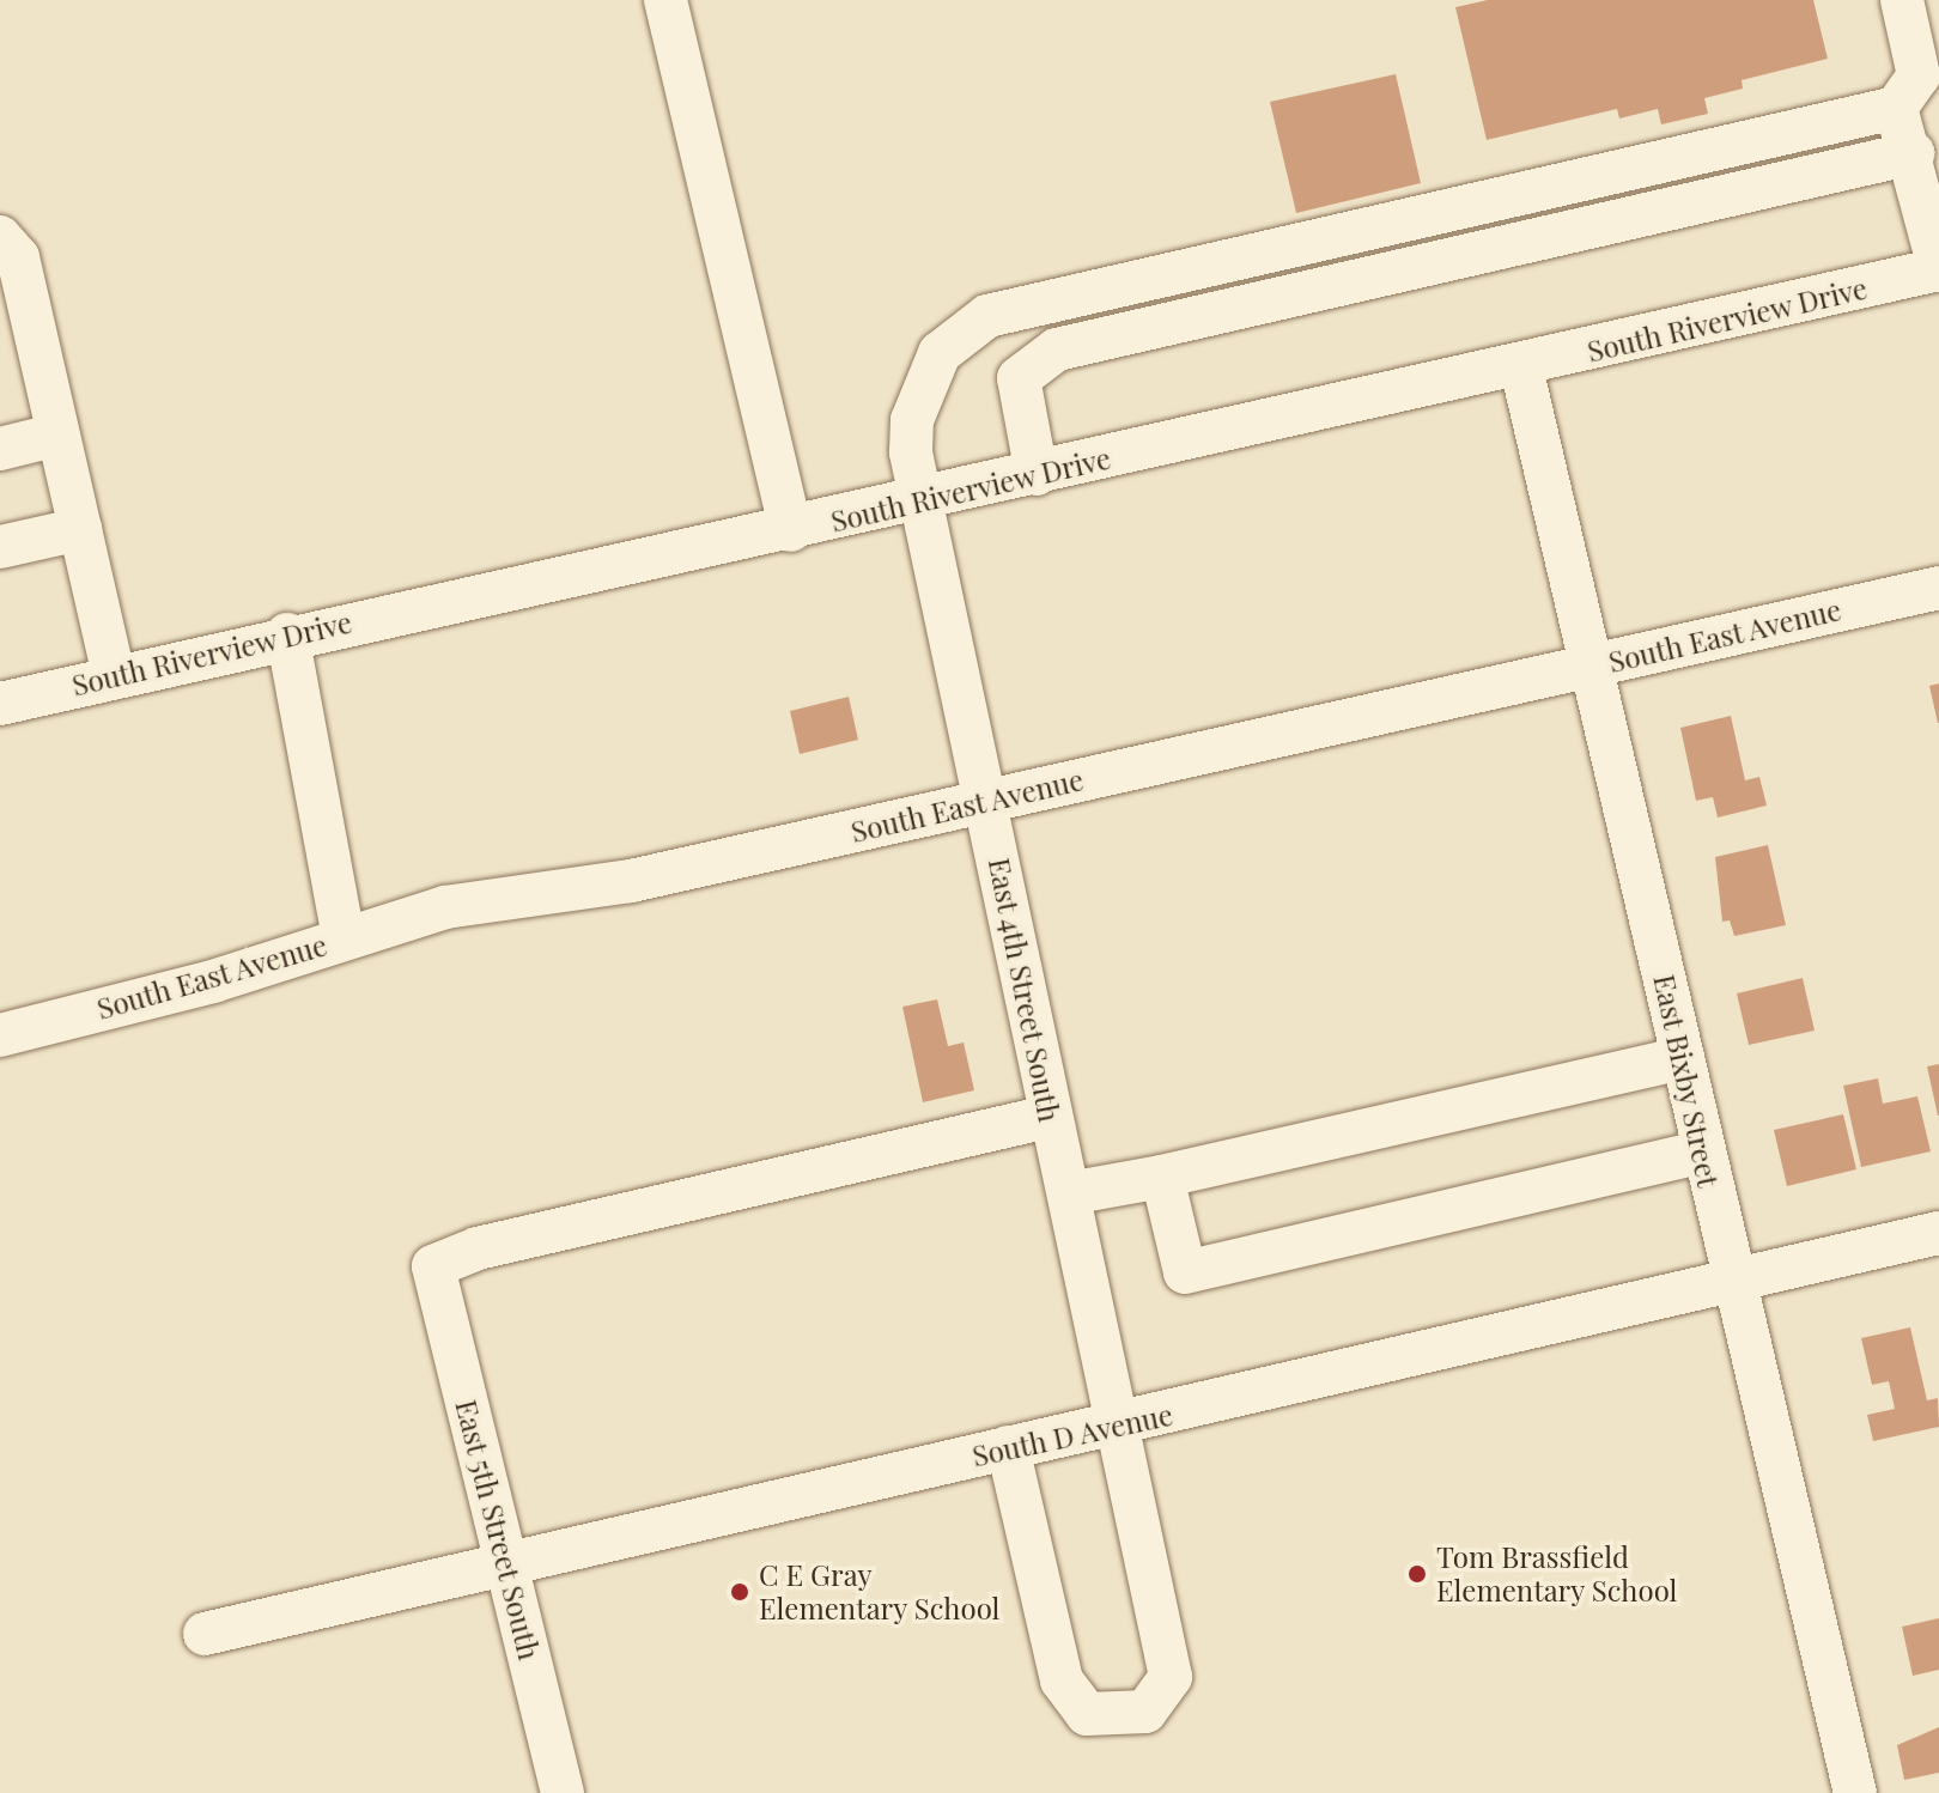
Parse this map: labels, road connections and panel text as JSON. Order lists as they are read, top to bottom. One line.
{"streets":{"street":["South Riverview Drive","South East Avenue","East 4th Street South","East Bixby Street","South D Avenue","East 5th Street South"]},"crossings":[["South Riverview Drive","East 4th Street South"],["South Riverview Drive","East Bixby Street"],["South East Avenue","East 4th Street South"],["South East Avenue","East Bixby Street"],["East 4th Street South","South D Avenue"],["East 4th Street South","East 5th Street South"],["East Bixby Street","South D Avenue"],["South D Avenue","East 5th Street South"]],"places":["Tom Brassfield Elementary School","C E Gray Elementary School"]}
